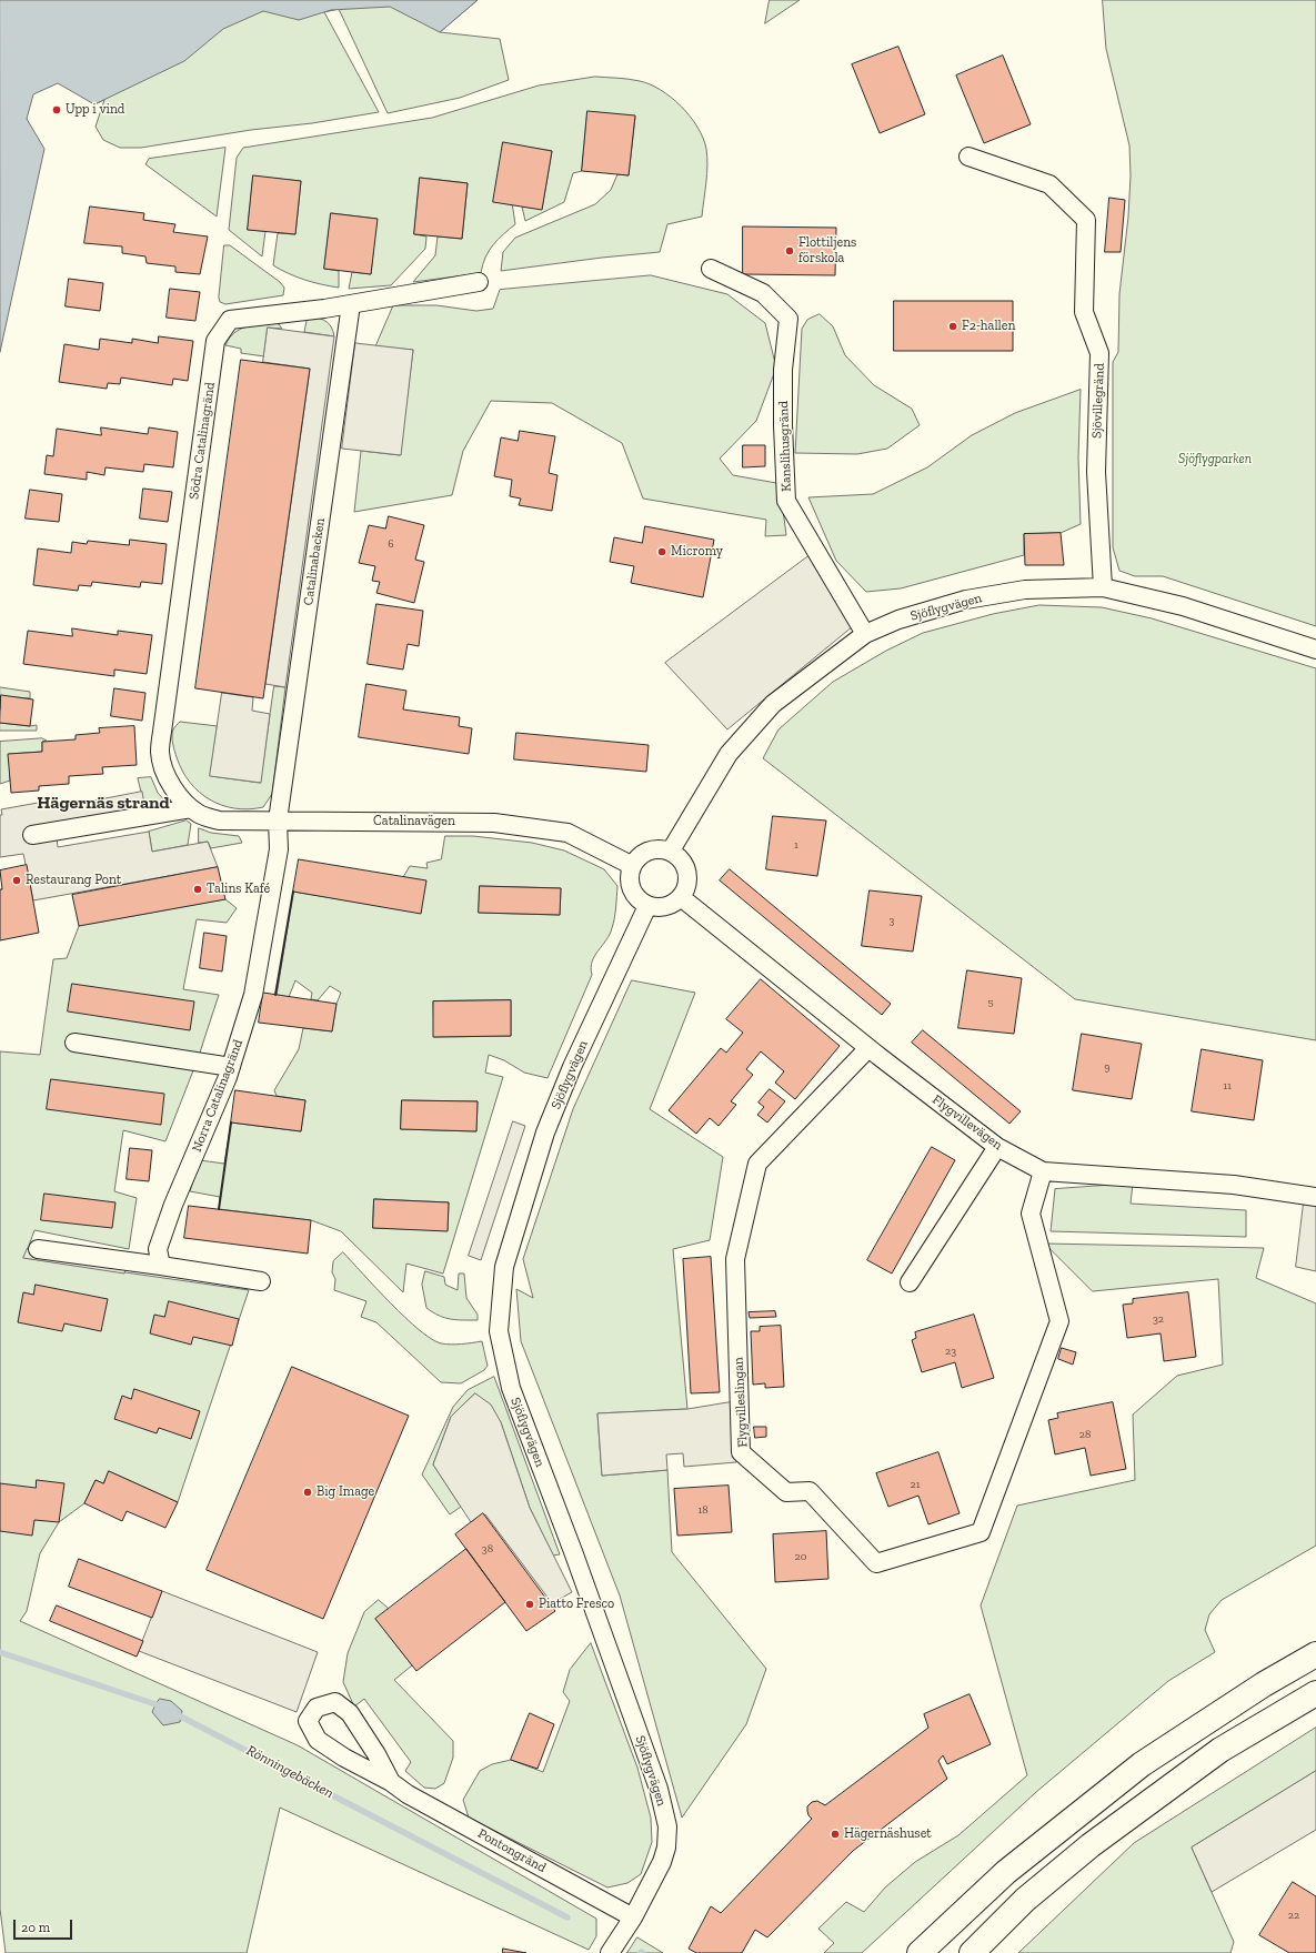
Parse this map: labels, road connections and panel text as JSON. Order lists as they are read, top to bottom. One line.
{"streets":{"street":["Sjövillegränd","Södra Catalinagränd","Kanslihusgränd","Catalinabacken","Sjöflygvägen","Catalinavägen","Norra Catalinagränd","Flygvillevägen","Flygvilleslingan","Pontongränd"]},"crossings":[["Sjövillegränd","Sjöflygvägen"],["Södra Catalinagränd","Catalinabacken"],["Södra Catalinagränd","Catalinavägen"],["Kanslihusgränd","Sjöflygvägen"],["Catalinabacken","Catalinavägen"],["Catalinabacken","Norra Catalinagränd"],["Sjöflygvägen","Catalinavägen"],["Sjöflygvägen","Flygvillevägen"],["Sjöflygvägen","Pontongränd"],["Catalinavägen","Norra Catalinagränd"],["Catalinavägen","Flygvillevägen"],["Flygvillevägen","Flygvilleslingan"]],"districts":["Hägernäs strand"],"water":["Rönningebäcken"],"parks":["Sjöflygparken"],"places":["Upp i vind","Flottiljens förskola","F2-hallen","Micromy","Restaurang Pont","Talins Kafé","Big Image","Piatto Fresco","Hägernäshuset"],"house_numbers":["6","1","3","5","9","11","32","23","28","21","18","38","20","22"],"scale_bar":"20 m"}
